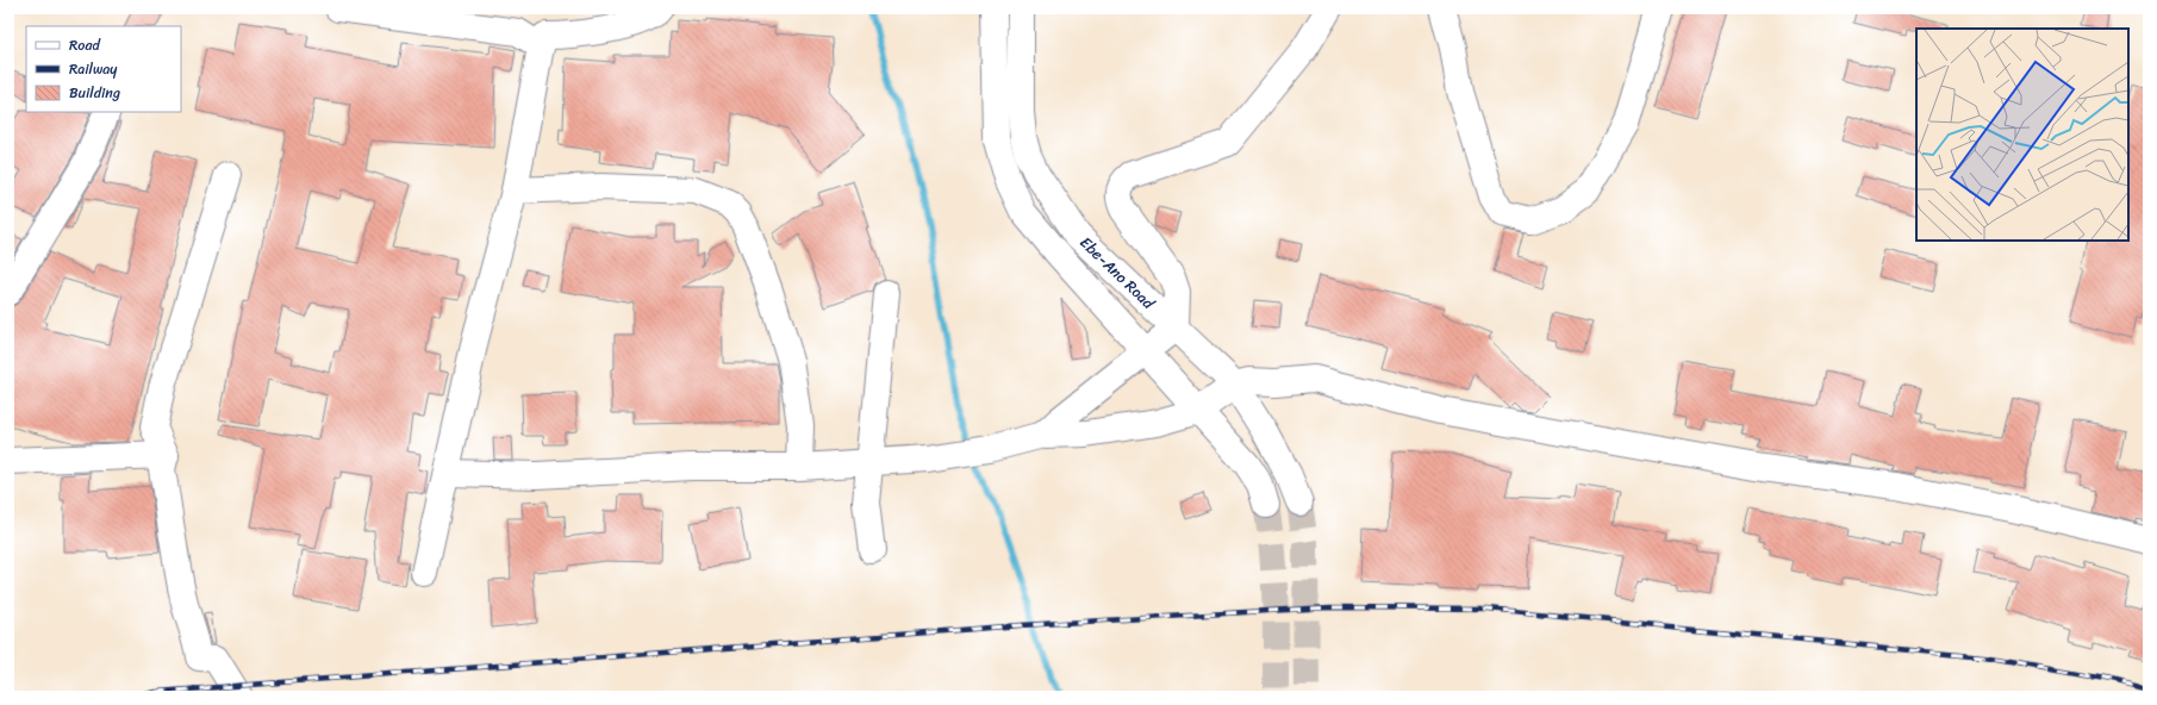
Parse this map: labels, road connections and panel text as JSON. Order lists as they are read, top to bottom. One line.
{"streets":{"street":["Ebe-Ano Road"]},"legend":["Road","Railway","Building"]}
